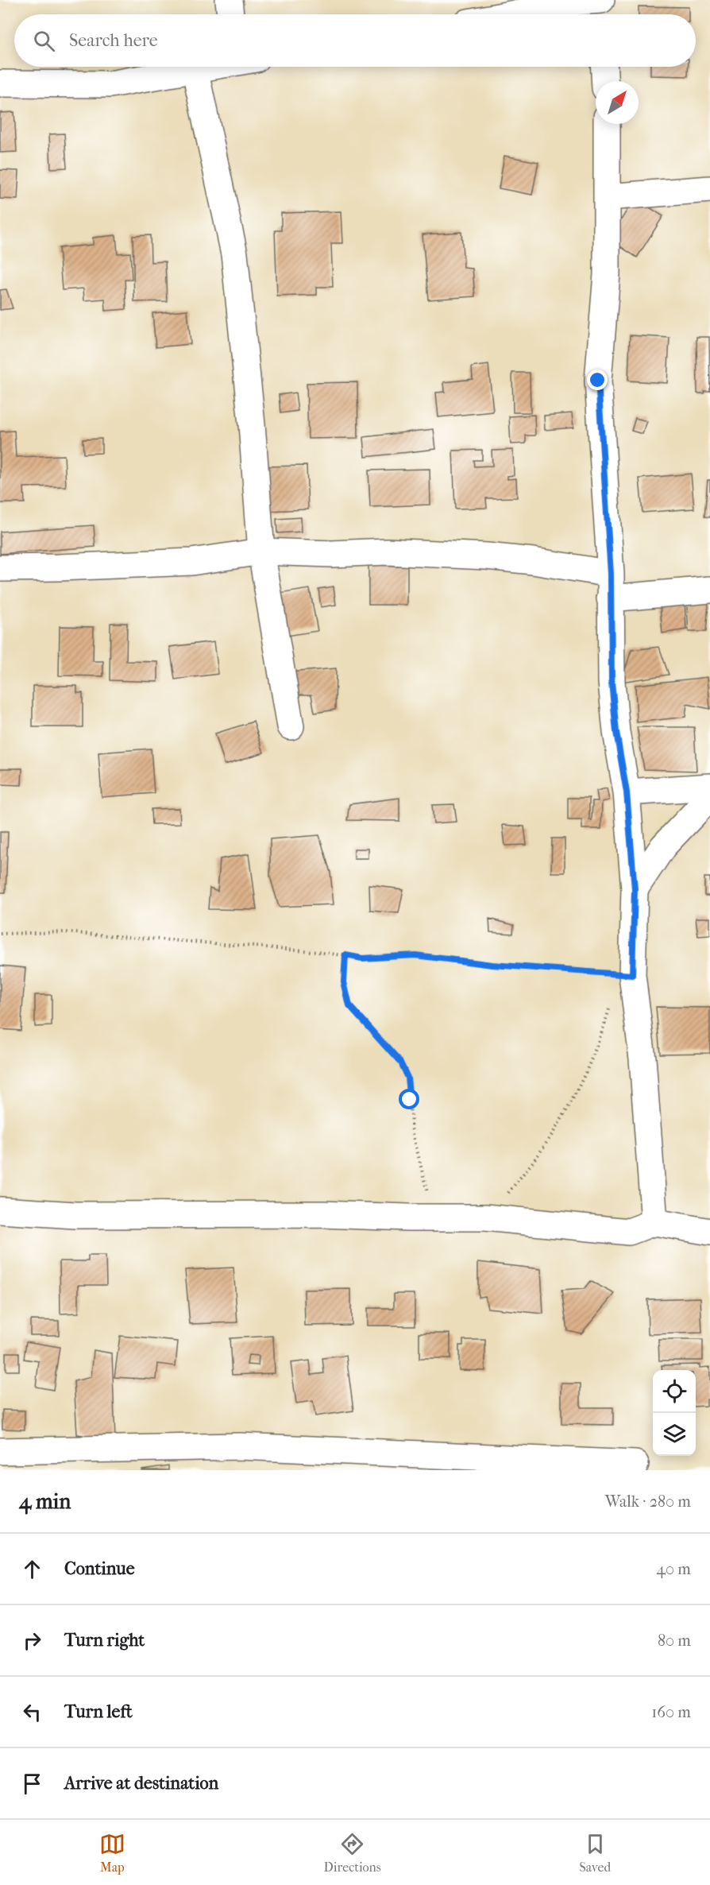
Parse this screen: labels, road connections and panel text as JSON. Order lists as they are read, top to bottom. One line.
{"north":"top right","page":{"search":"Search here","heading":["4 min","Walk · 280 m"],"list":[["Continue","40 m"],["Turn right","80 m"],["Turn left","160 m"],"Arrive at destination"],"nav":["Map","Directions","Saved"]}}
